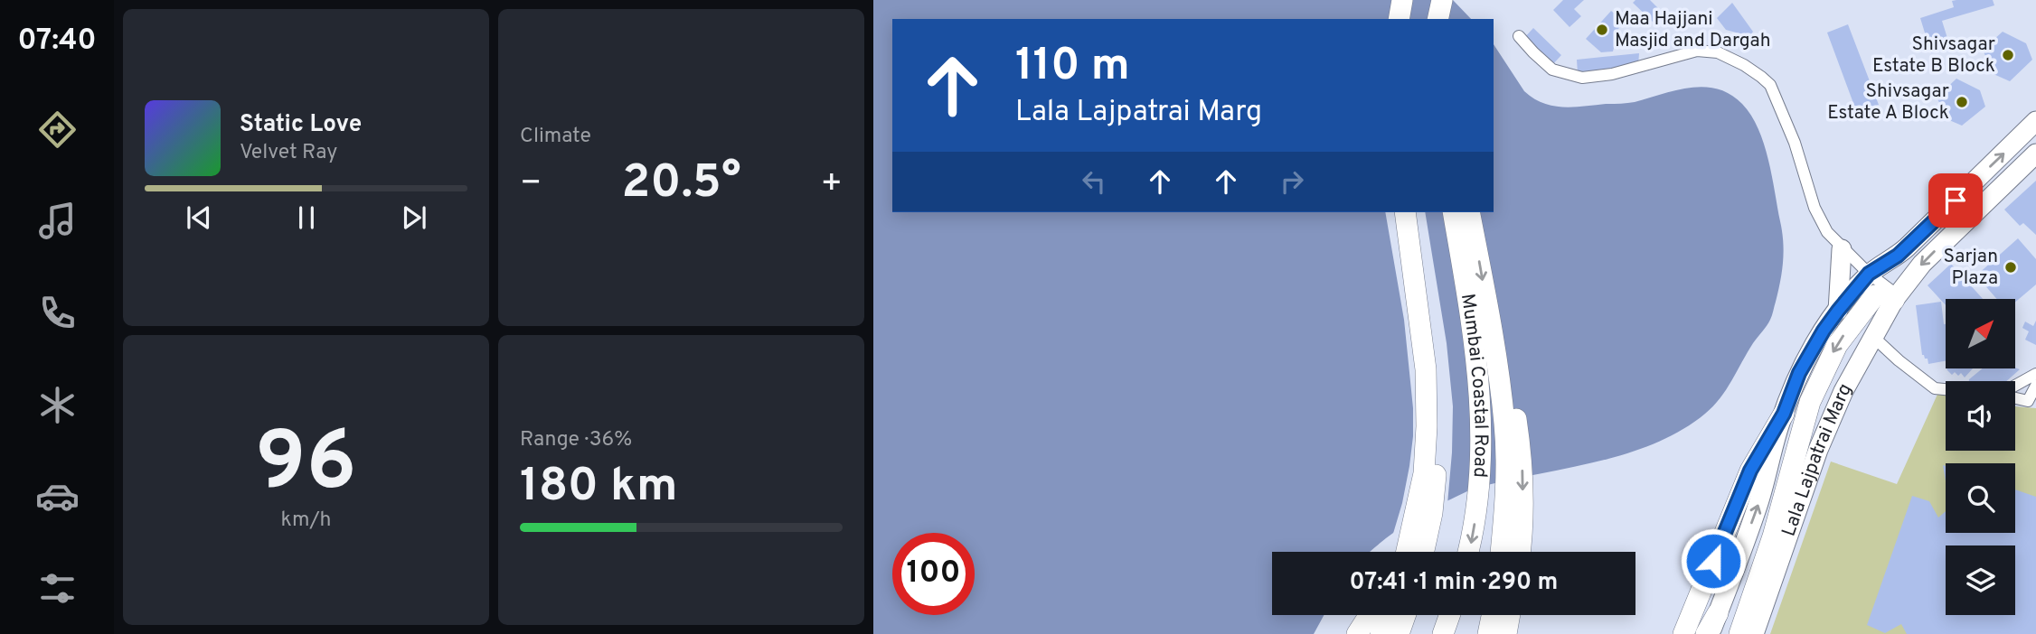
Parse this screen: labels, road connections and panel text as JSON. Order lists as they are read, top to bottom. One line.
{"streets":{"highway":["Mumbai Coastal Road"],"main road":["Lala Lajpatrai Marg"]},"places":["Maa Hajjani Masjid and Dargah","Shivsagar Estate B Block","Shivsagar Estate A Block","Sarjan Plaza"],"north":"top right","page":{"tabs":"07:40","tile":["Climate",["96","km/h"],["Range · 36%","180 km"]],"turn":["110 m","Lala Lajpatrai Marg"],"song":["Static Love","Velvet Ray"],"heat":["−","20.5°","+"],"limit":"100","trip":"07:41 · 1 min · 290 m"}}
